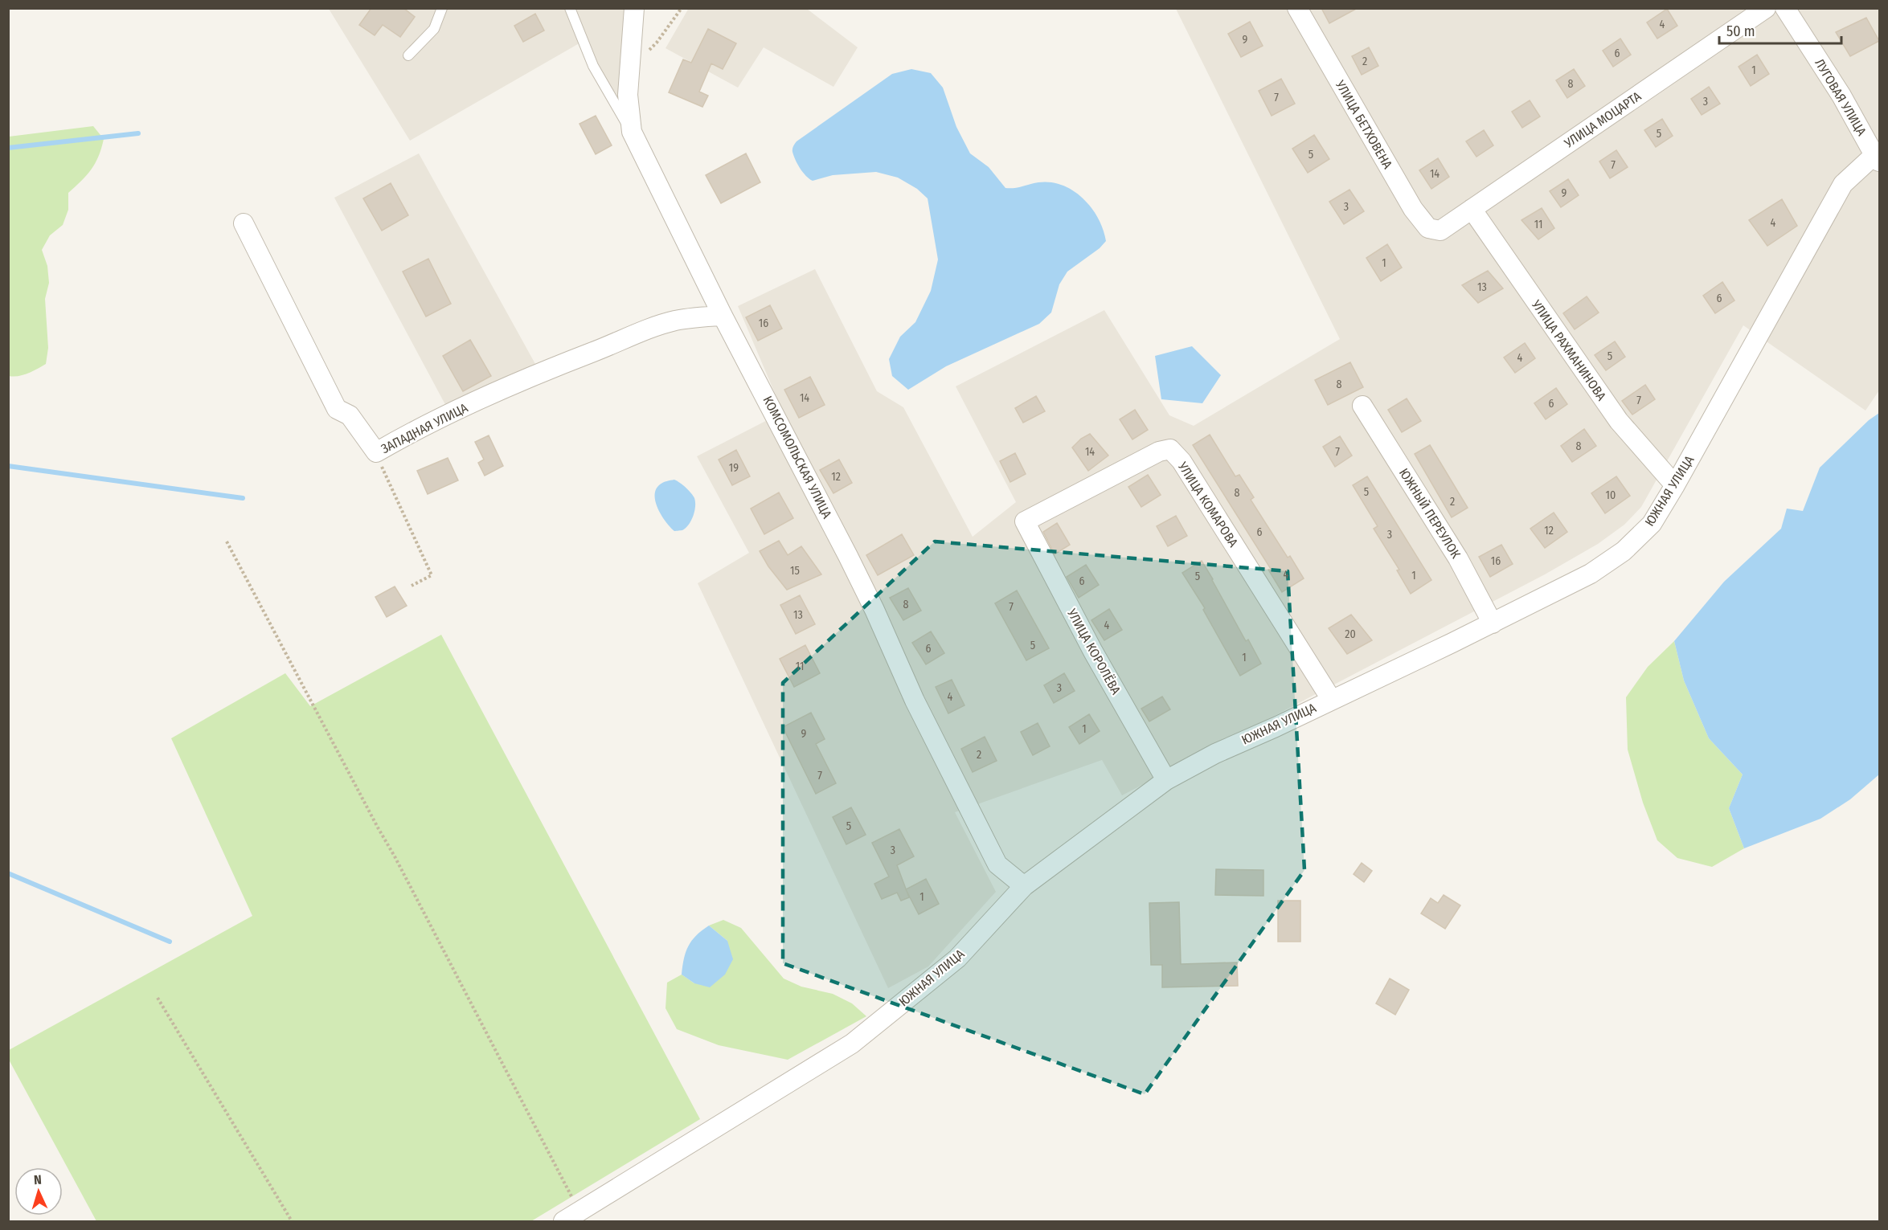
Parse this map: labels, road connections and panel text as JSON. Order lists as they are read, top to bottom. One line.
{"streets":{"street":["ЛУГОВАЯ УЛИЦА","УЛИЦА МОЦАРТА","УЛИЦА БЕТХОВЕНА","УЛИЦА РАХМАНИНОВА","ЗАПАДНАЯ УЛИЦА","КОМСОМОЛЬСКАЯ УЛИЦА","ЮЖНАЯ УЛИЦА","УЛИЦА КОМАРОВА","ЮЖНЫЙ ПЕРЕУЛОК","УЛИЦА КОРОЛЁВА"]},"crossings":[["ЛУГОВАЯ УЛИЦА","ЮЖНАЯ УЛИЦА"],["УЛИЦА МОЦАРТА","УЛИЦА БЕТХОВЕНА"],["УЛИЦА МОЦАРТА","УЛИЦА РАХМАНИНОВА"],["УЛИЦА РАХМАНИНОВА","ЮЖНАЯ УЛИЦА"],["ЗАПАДНАЯ УЛИЦА","КОМСОМОЛЬСКАЯ УЛИЦА"],["КОМСОМОЛЬСКАЯ УЛИЦА","ЮЖНАЯ УЛИЦА"],["ЮЖНАЯ УЛИЦА","УЛИЦА КОМАРОВА"],["ЮЖНАЯ УЛИЦА","ЮЖНЫЙ ПЕРЕУЛОК"],["ЮЖНАЯ УЛИЦА","УЛИЦА КОРОЛЁВА"],["УЛИЦА КОМАРОВА","УЛИЦА КОРОЛЁВА"]],"house_numbers":["4","9","6","2","1","8","7","3","5","5","7","14","9","3","4","11","1","13","6","16","5","4","8","14","7","6","8","14","7","19","12","5","8","10","2","12","6","3","16","15","4","1","5","6","8","7","13","4","20","5","6","1","11","3","4","1","9","2","7","5","3","1"],"scale_bar":"50 m","north":"top"}
